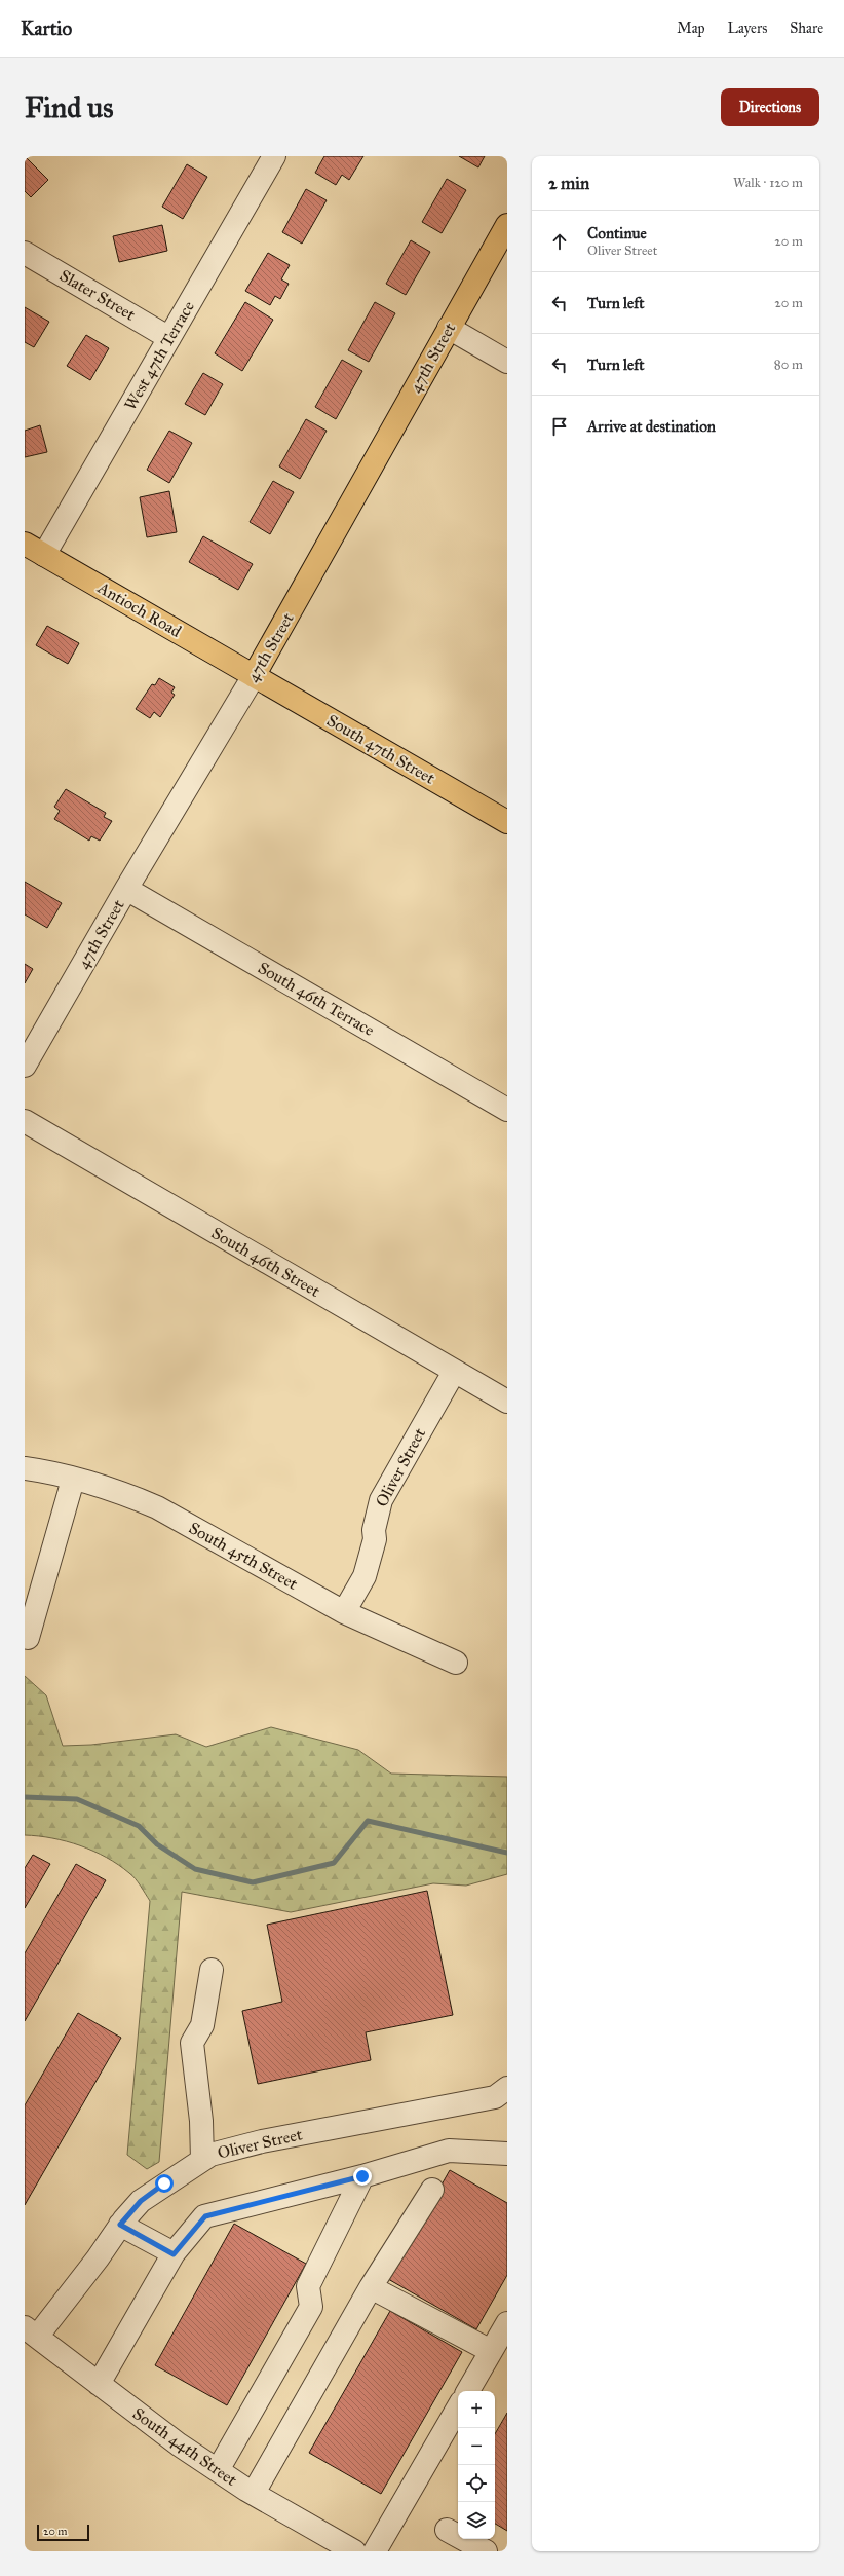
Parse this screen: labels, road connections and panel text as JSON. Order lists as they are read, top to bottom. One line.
{"streets":{"main road":["47th Street","Antioch Road","South 47th Street"],"street":["Slater Street","West 47th Terrace","South 46th Terrace","South 46th Street","Oliver Street","South 45th Street","South 44th Street"]},"crossings":[["Slater Street","West 47th Terrace"],["West 47th Terrace","Antioch Road"],["47th Street","Antioch Road"],["47th Street","South 47th Street"],["47th Street","South 46th Terrace"],["Antioch Road","South 47th Street"],["South 46th Street","Oliver Street"],["Oliver Street","South 45th Street"],["Oliver Street","South 44th Street"]],"scale_bar":"20 m","page":{"header":"Kartio","nav":["Map","Layers","Share"],"buttons":"Directions","title":"Find us","heading":["2 min","Walk · 120 m"],"list":[["Continue","Oliver Street","20 m"],["Turn left","20 m"],["Turn left","80 m"],"Arrive at destination"],"map_buttons":["+","−"],"scale":"20 m"}}
